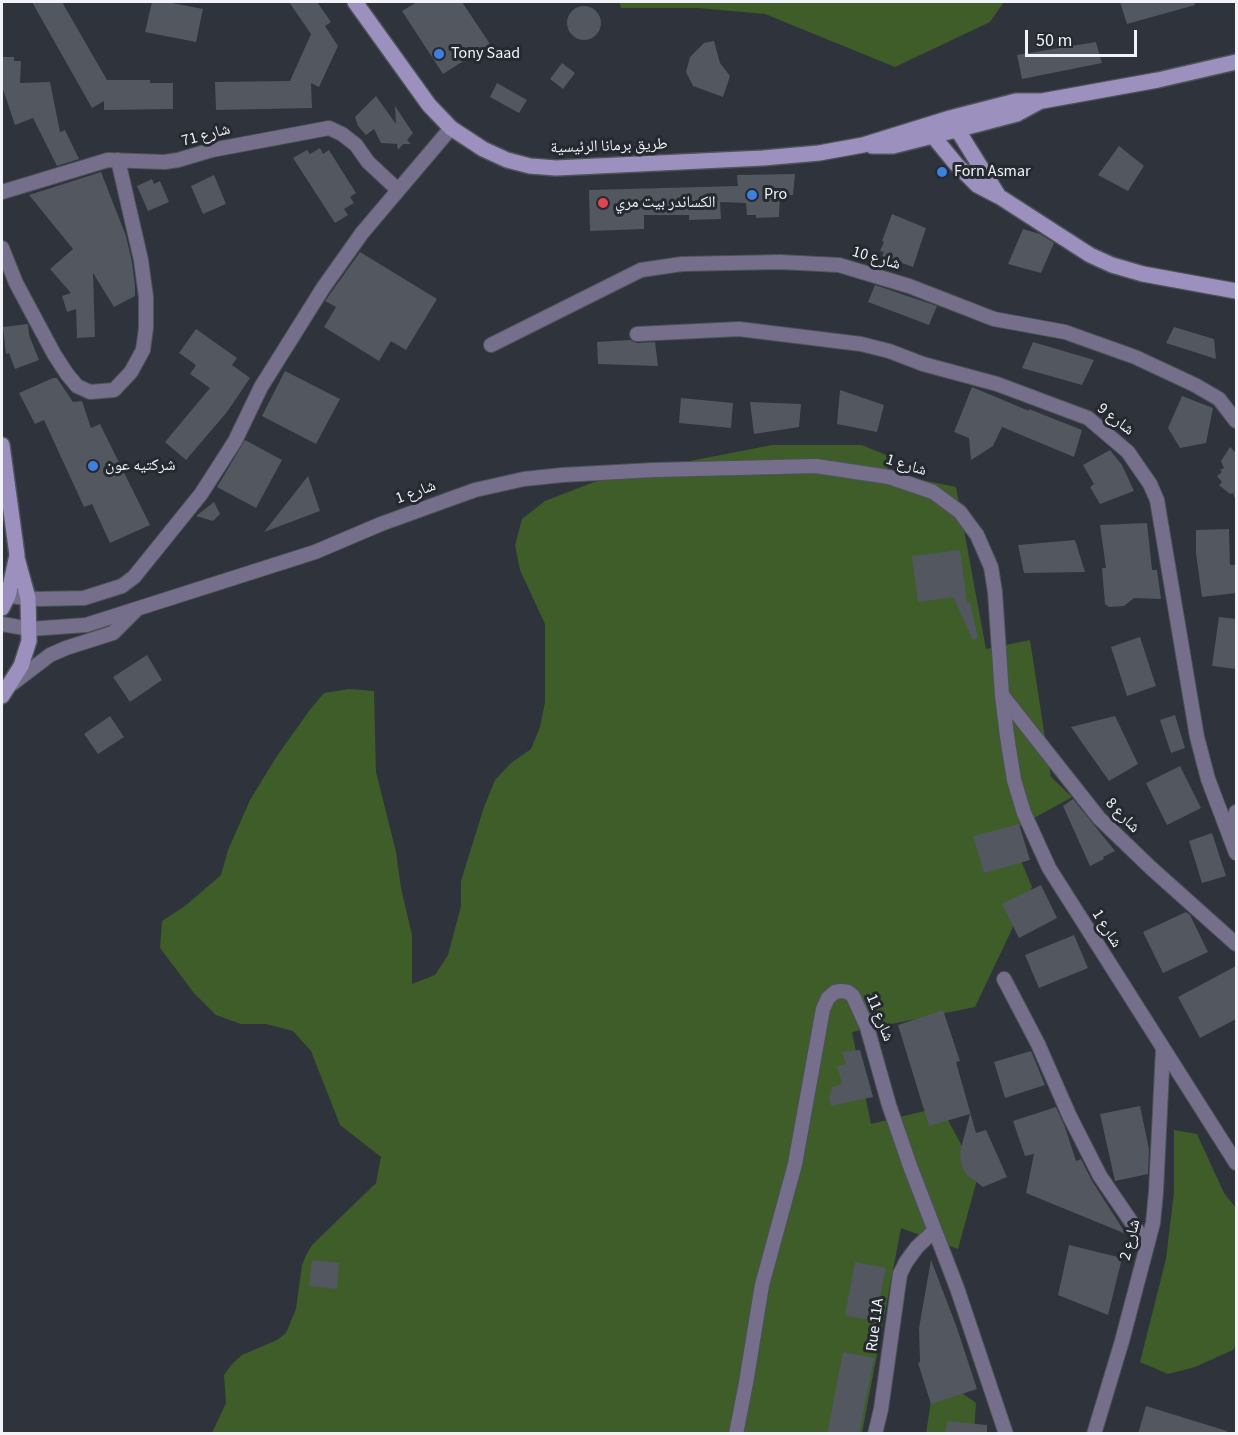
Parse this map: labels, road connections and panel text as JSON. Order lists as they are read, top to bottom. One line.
{"streets":{"main road":["طريق برمانا الرئيسية"],"street":["شارع 71","شارع 10","شارع 9","شارع 1","شارع 8","شارع 11","شارع 2","Rue 11A"]},"crossings":[["شارع 1","شارع 8"],["شارع 1","شارع 2"],["شارع 11","Rue 11A"]],"places":["Tony Saad","Forn Asmar","Pro","الكساندر بيت مري","شركتيه عون"],"scale_bar":"50 m"}
